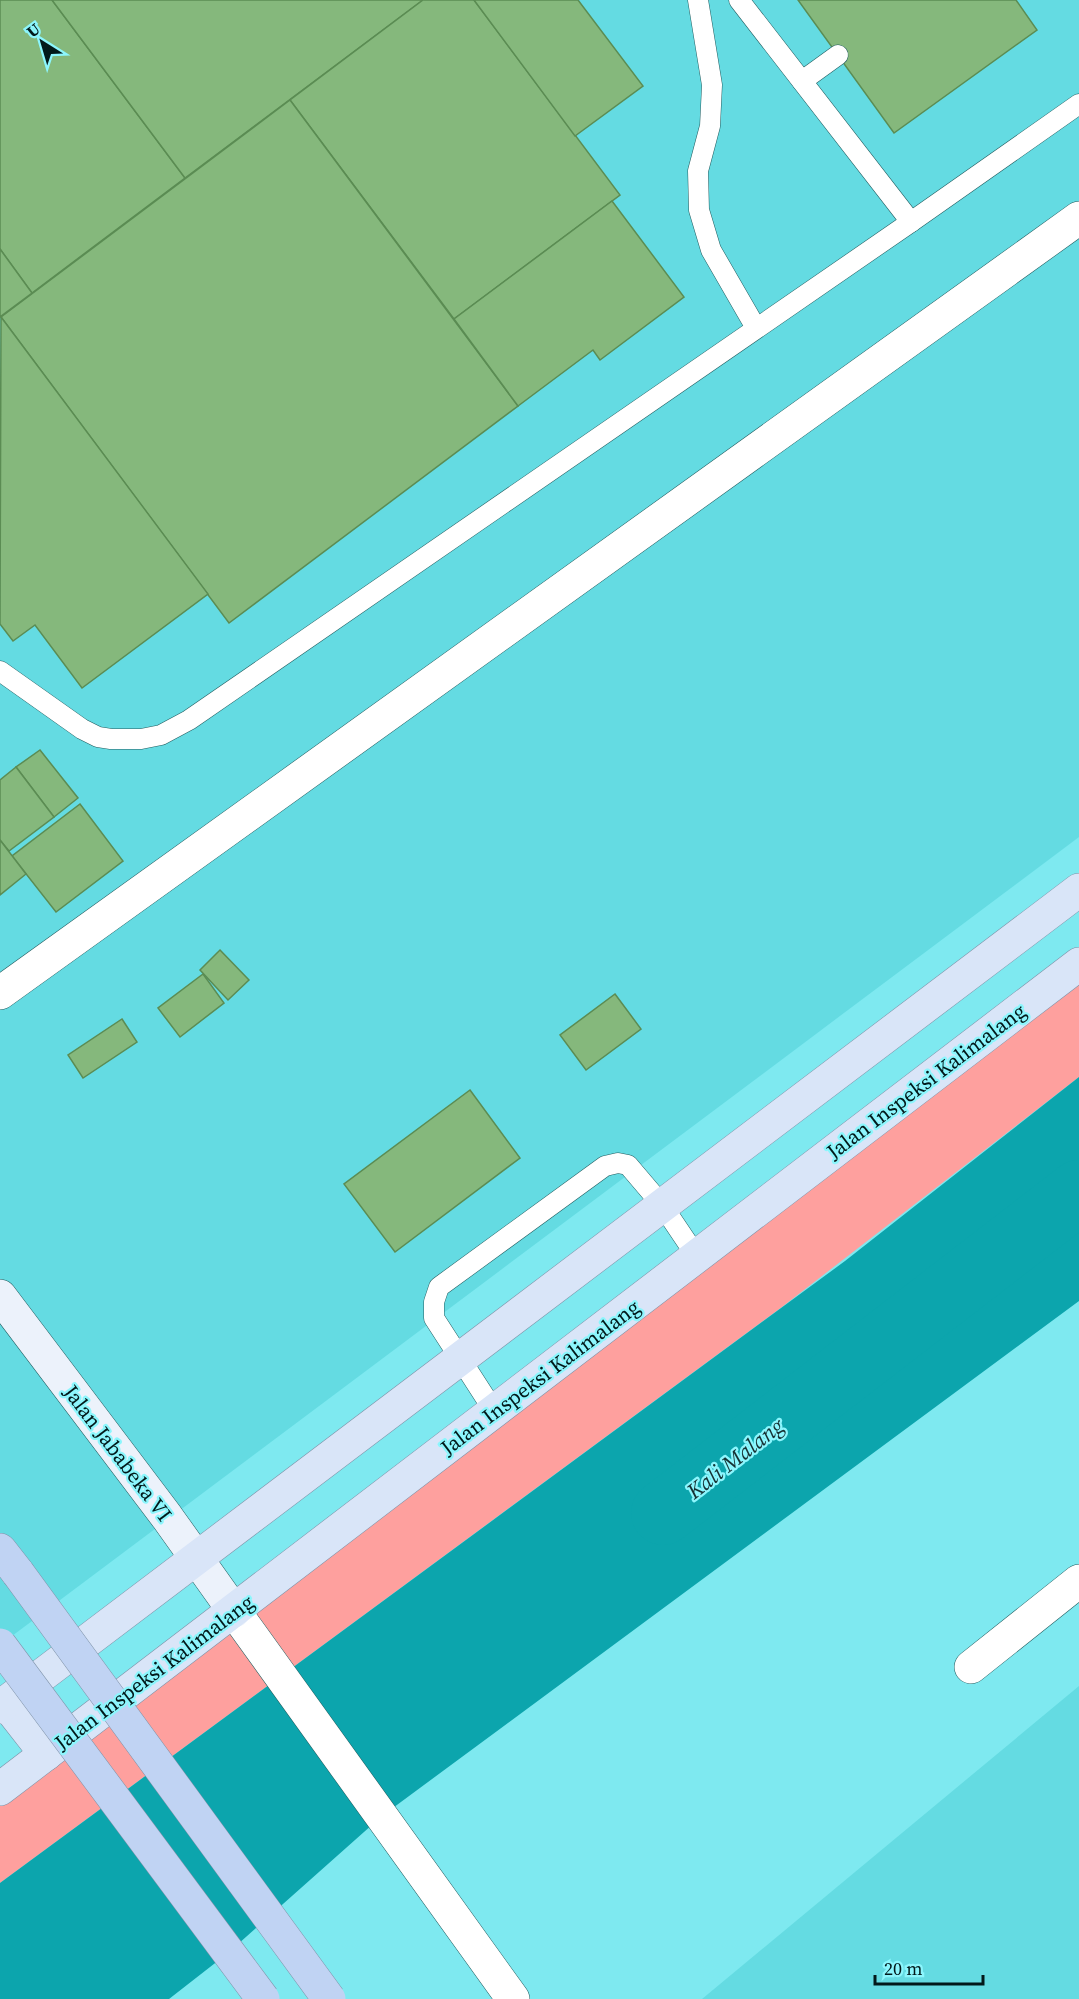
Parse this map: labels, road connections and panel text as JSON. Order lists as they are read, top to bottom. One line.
{"streets":{"main road":["Jalan Inspeksi Kalimalang","Jalan Jababeka VI"]},"crossings":[["Jalan Inspeksi Kalimalang","Jalan Jababeka VI"]],"water":["Kali Malang"],"scale_bar":"20 m","north":"top left"}
